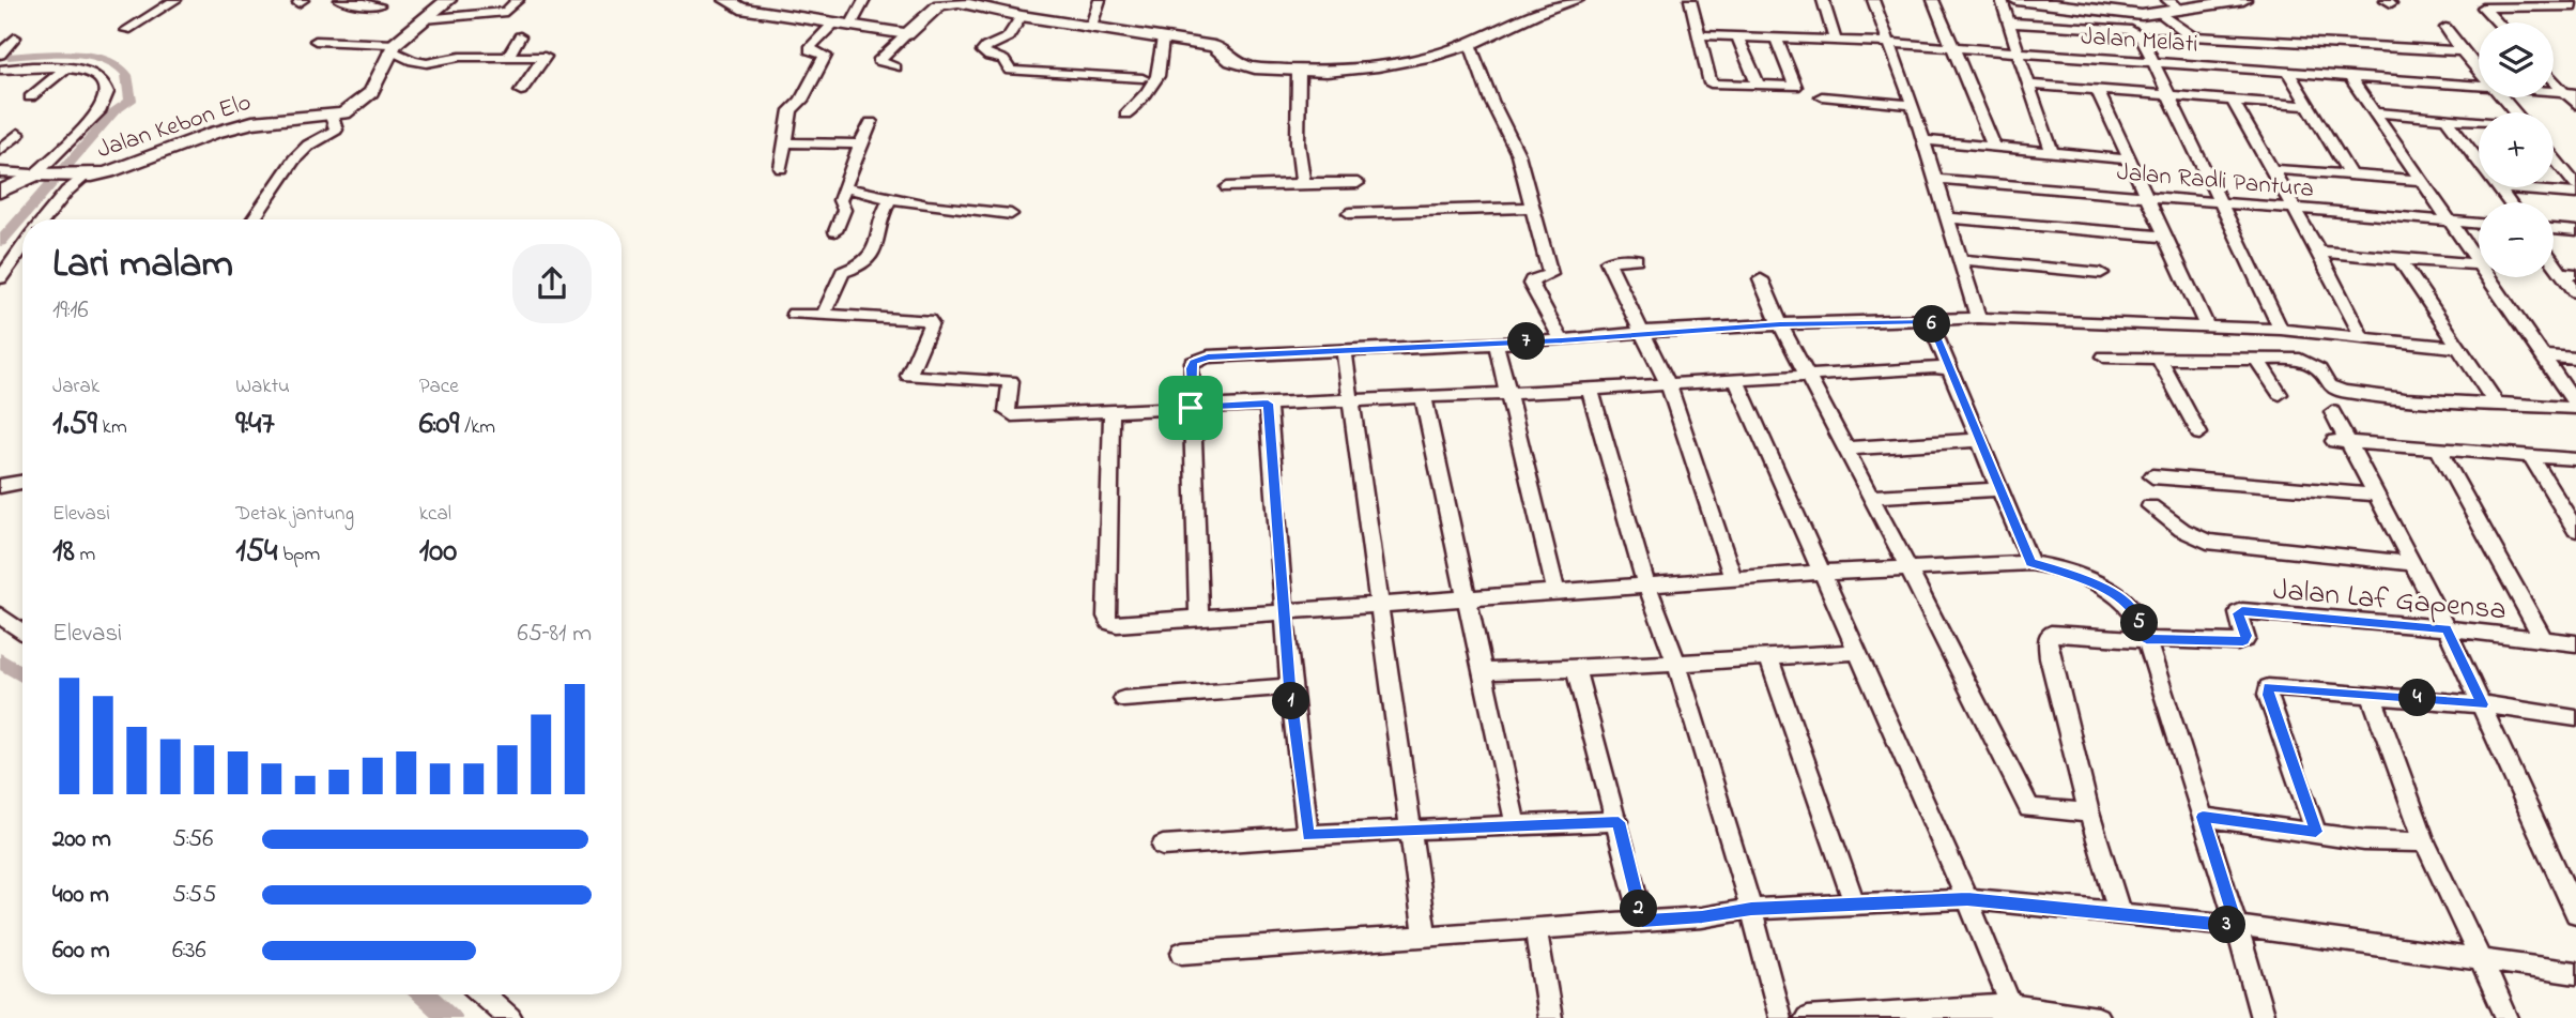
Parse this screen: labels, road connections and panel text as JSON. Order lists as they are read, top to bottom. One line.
{"streets":{"street":["Jalan Melati","Jalan Kebon Elo","Jalan Radli Pantura","Jalan Laf Gapensa"]},"page":{"map_buttons":["+","−"],"heading":["Lari malam","19:16"],"pins":["6","7","5","4","1","2","3"],"stats":[["Jarak","1.59 km"],["Waktu","9:47"],["Pace","6:09 /km"],["Elevasi","18 m"],["Detak jantung","154 bpm"],["kcal","100"]],"chart":["Elevasi","65–81 m"],"list":[{"name":"200 m","note":"5:56"},{"name":"400 m","note":"5:55"},{"name":"600 m","note":"6:36"}]}}
